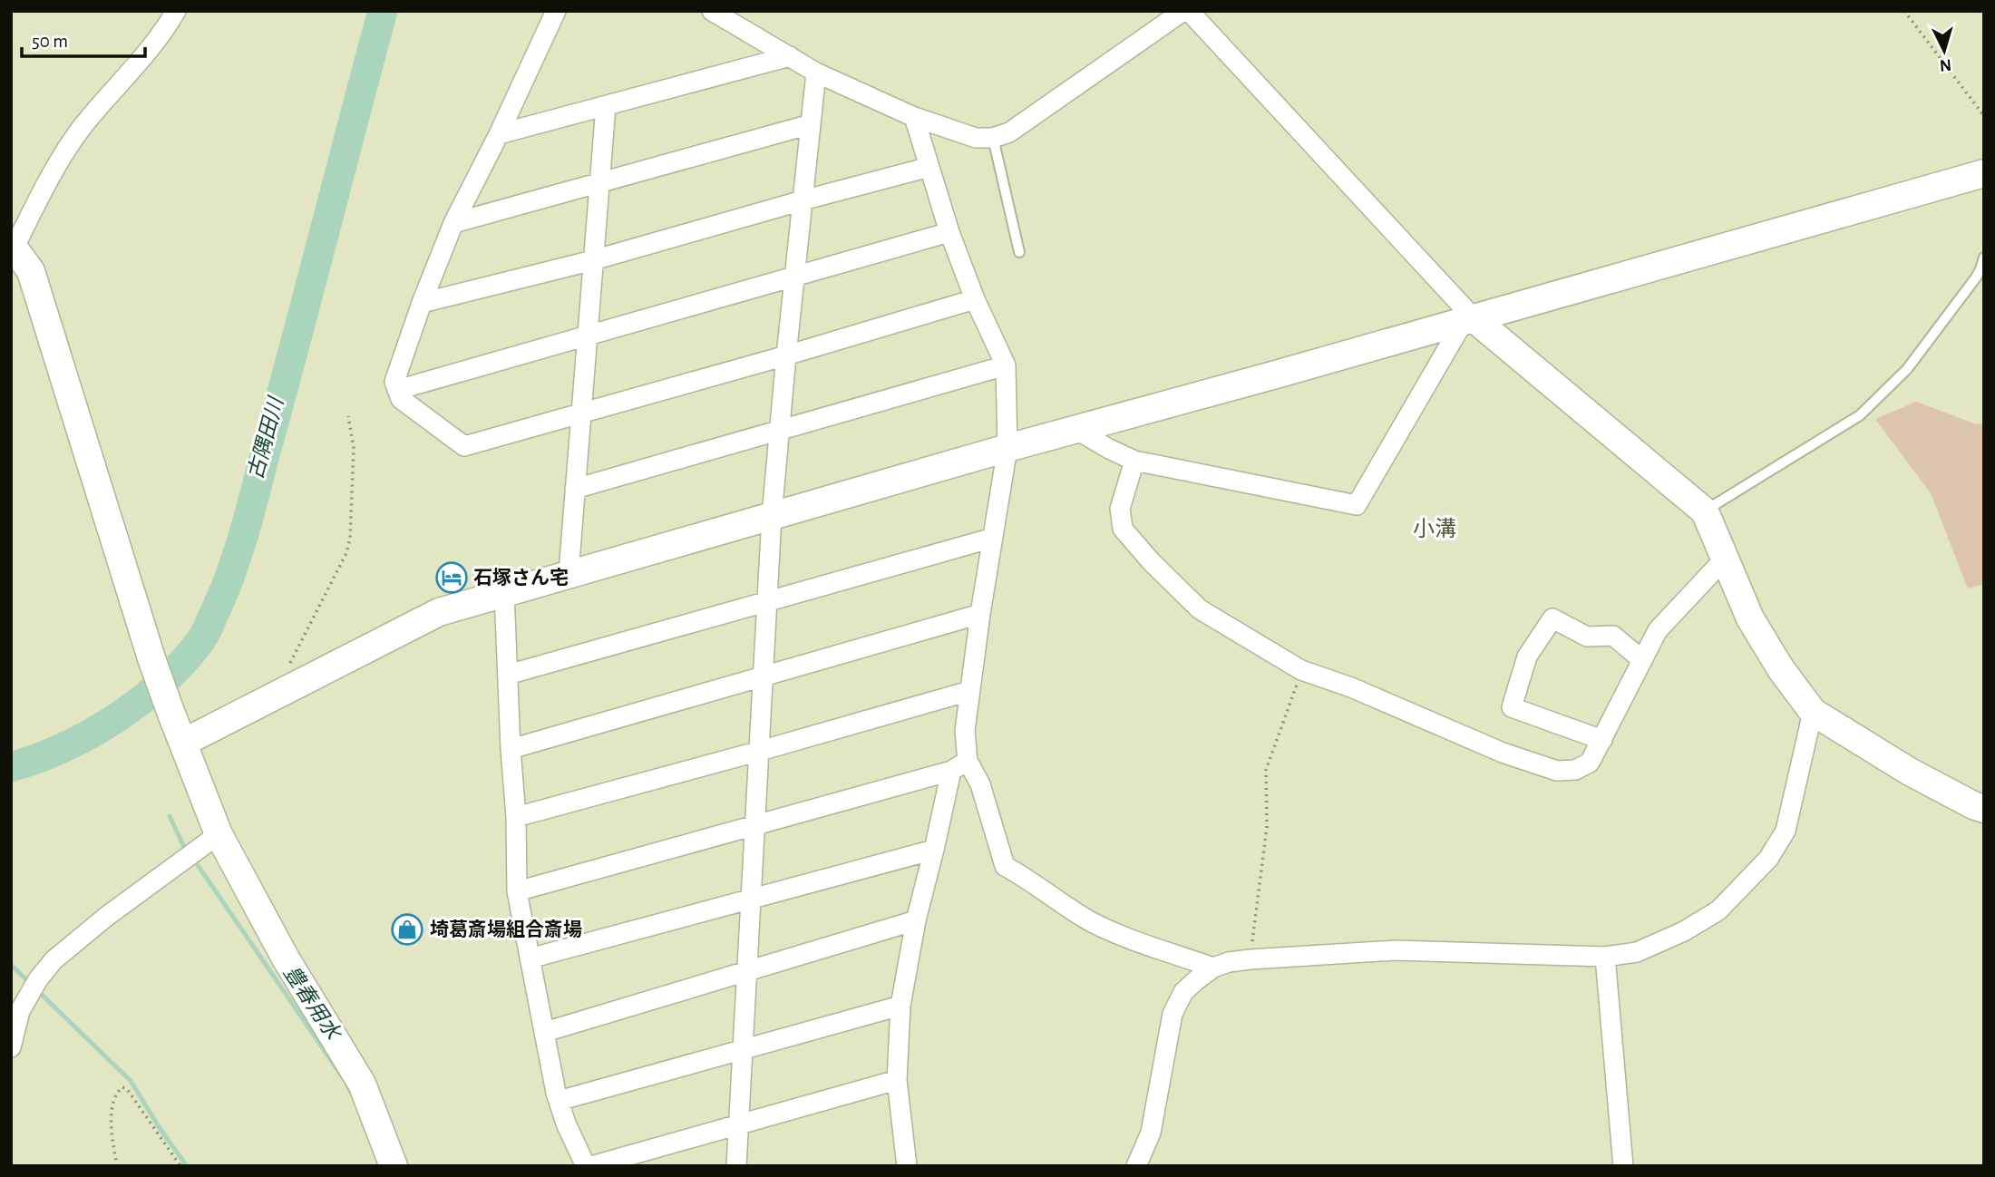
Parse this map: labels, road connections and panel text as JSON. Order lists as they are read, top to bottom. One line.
{"districts":["小溝"],"water":["古隅田川","豊春用水"],"places":{"hotel":["石塚さん宅"],"shop":["埼葛斎場組合斎場"]},"scale_bar":"50 m","north":"bottom"}
